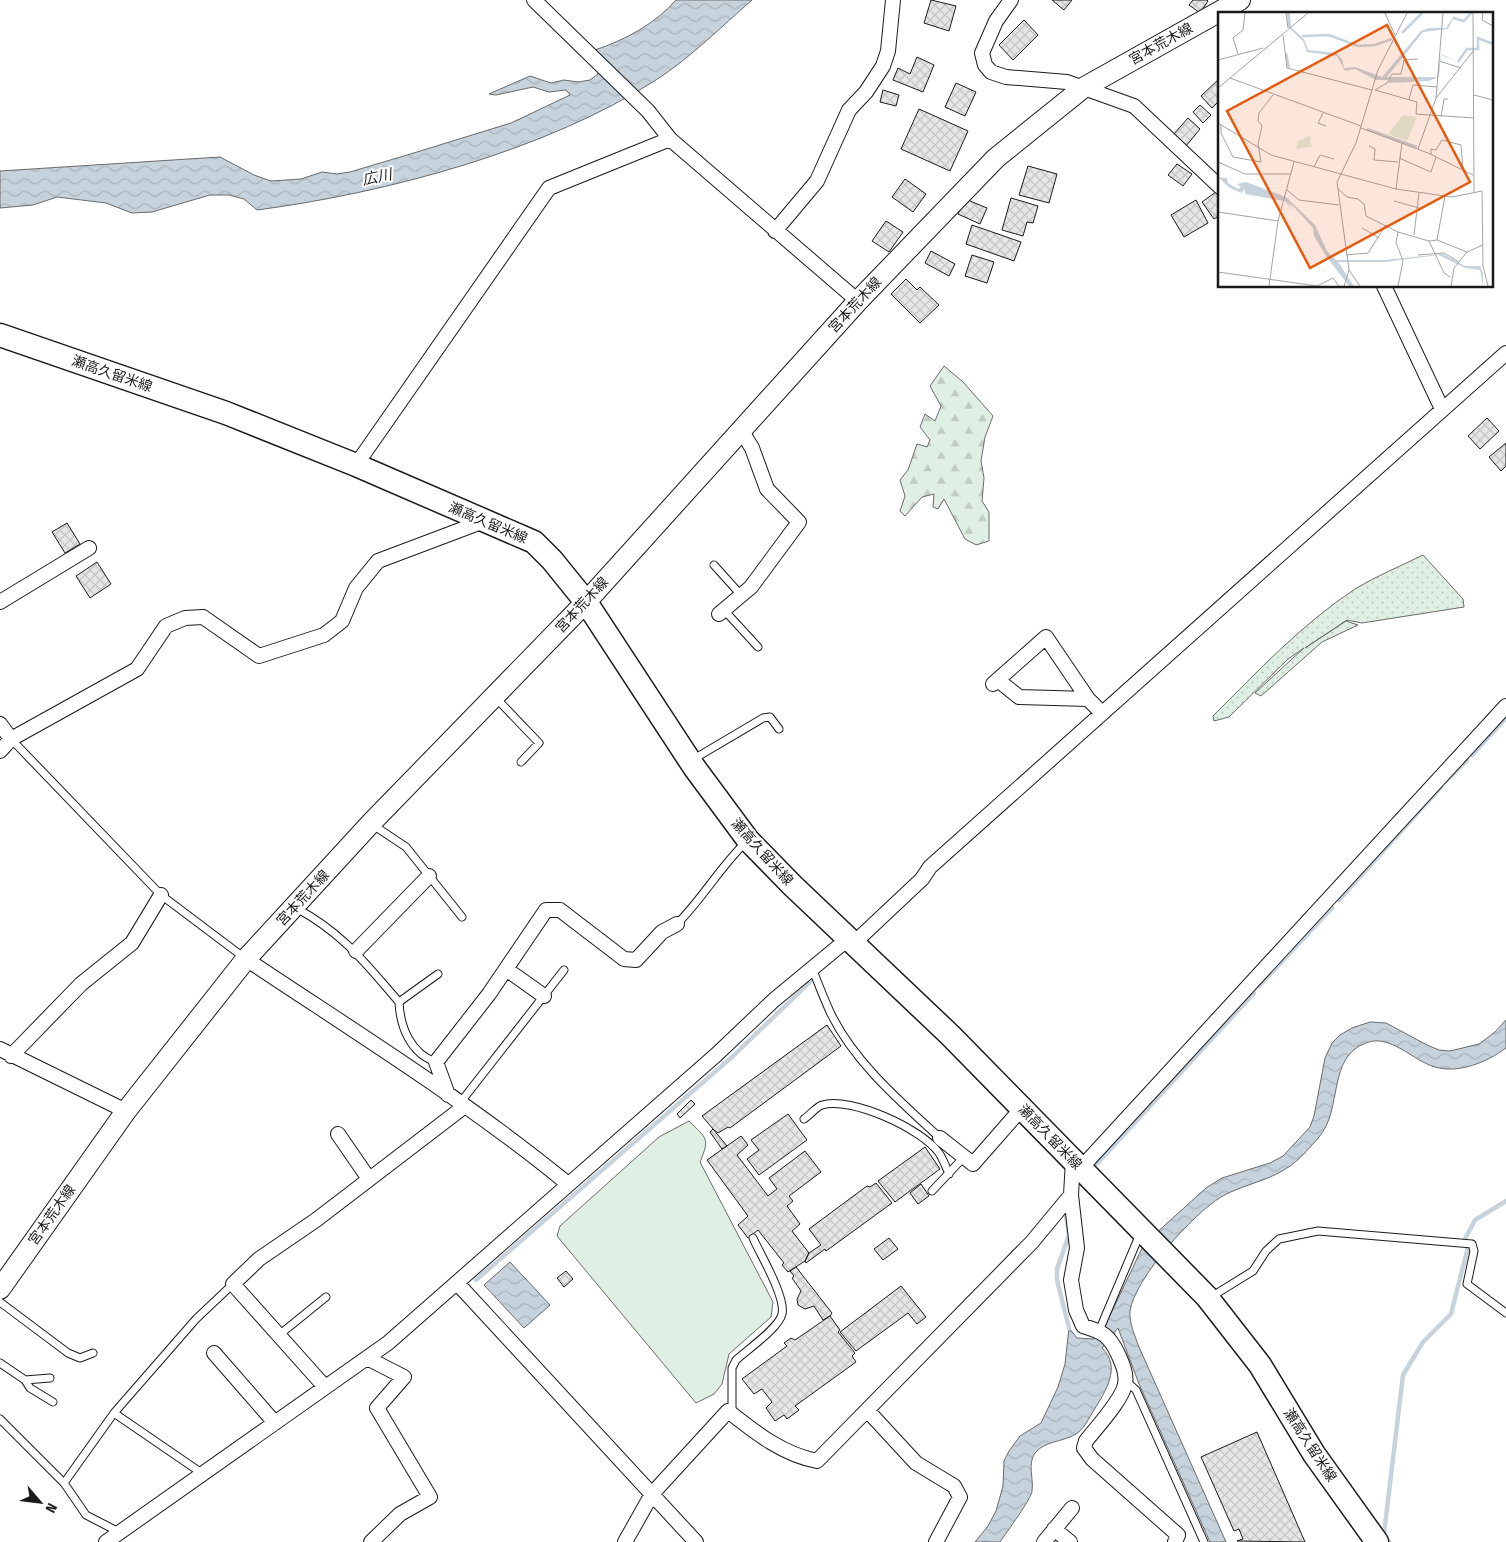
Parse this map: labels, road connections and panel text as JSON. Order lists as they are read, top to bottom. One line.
{"streets":{"main road":["宮本荒木線","瀬高久留米線"]},"crossings":[["宮本荒木線","瀬高久留米線"]],"water":["広川"],"north":"bottom right"}
